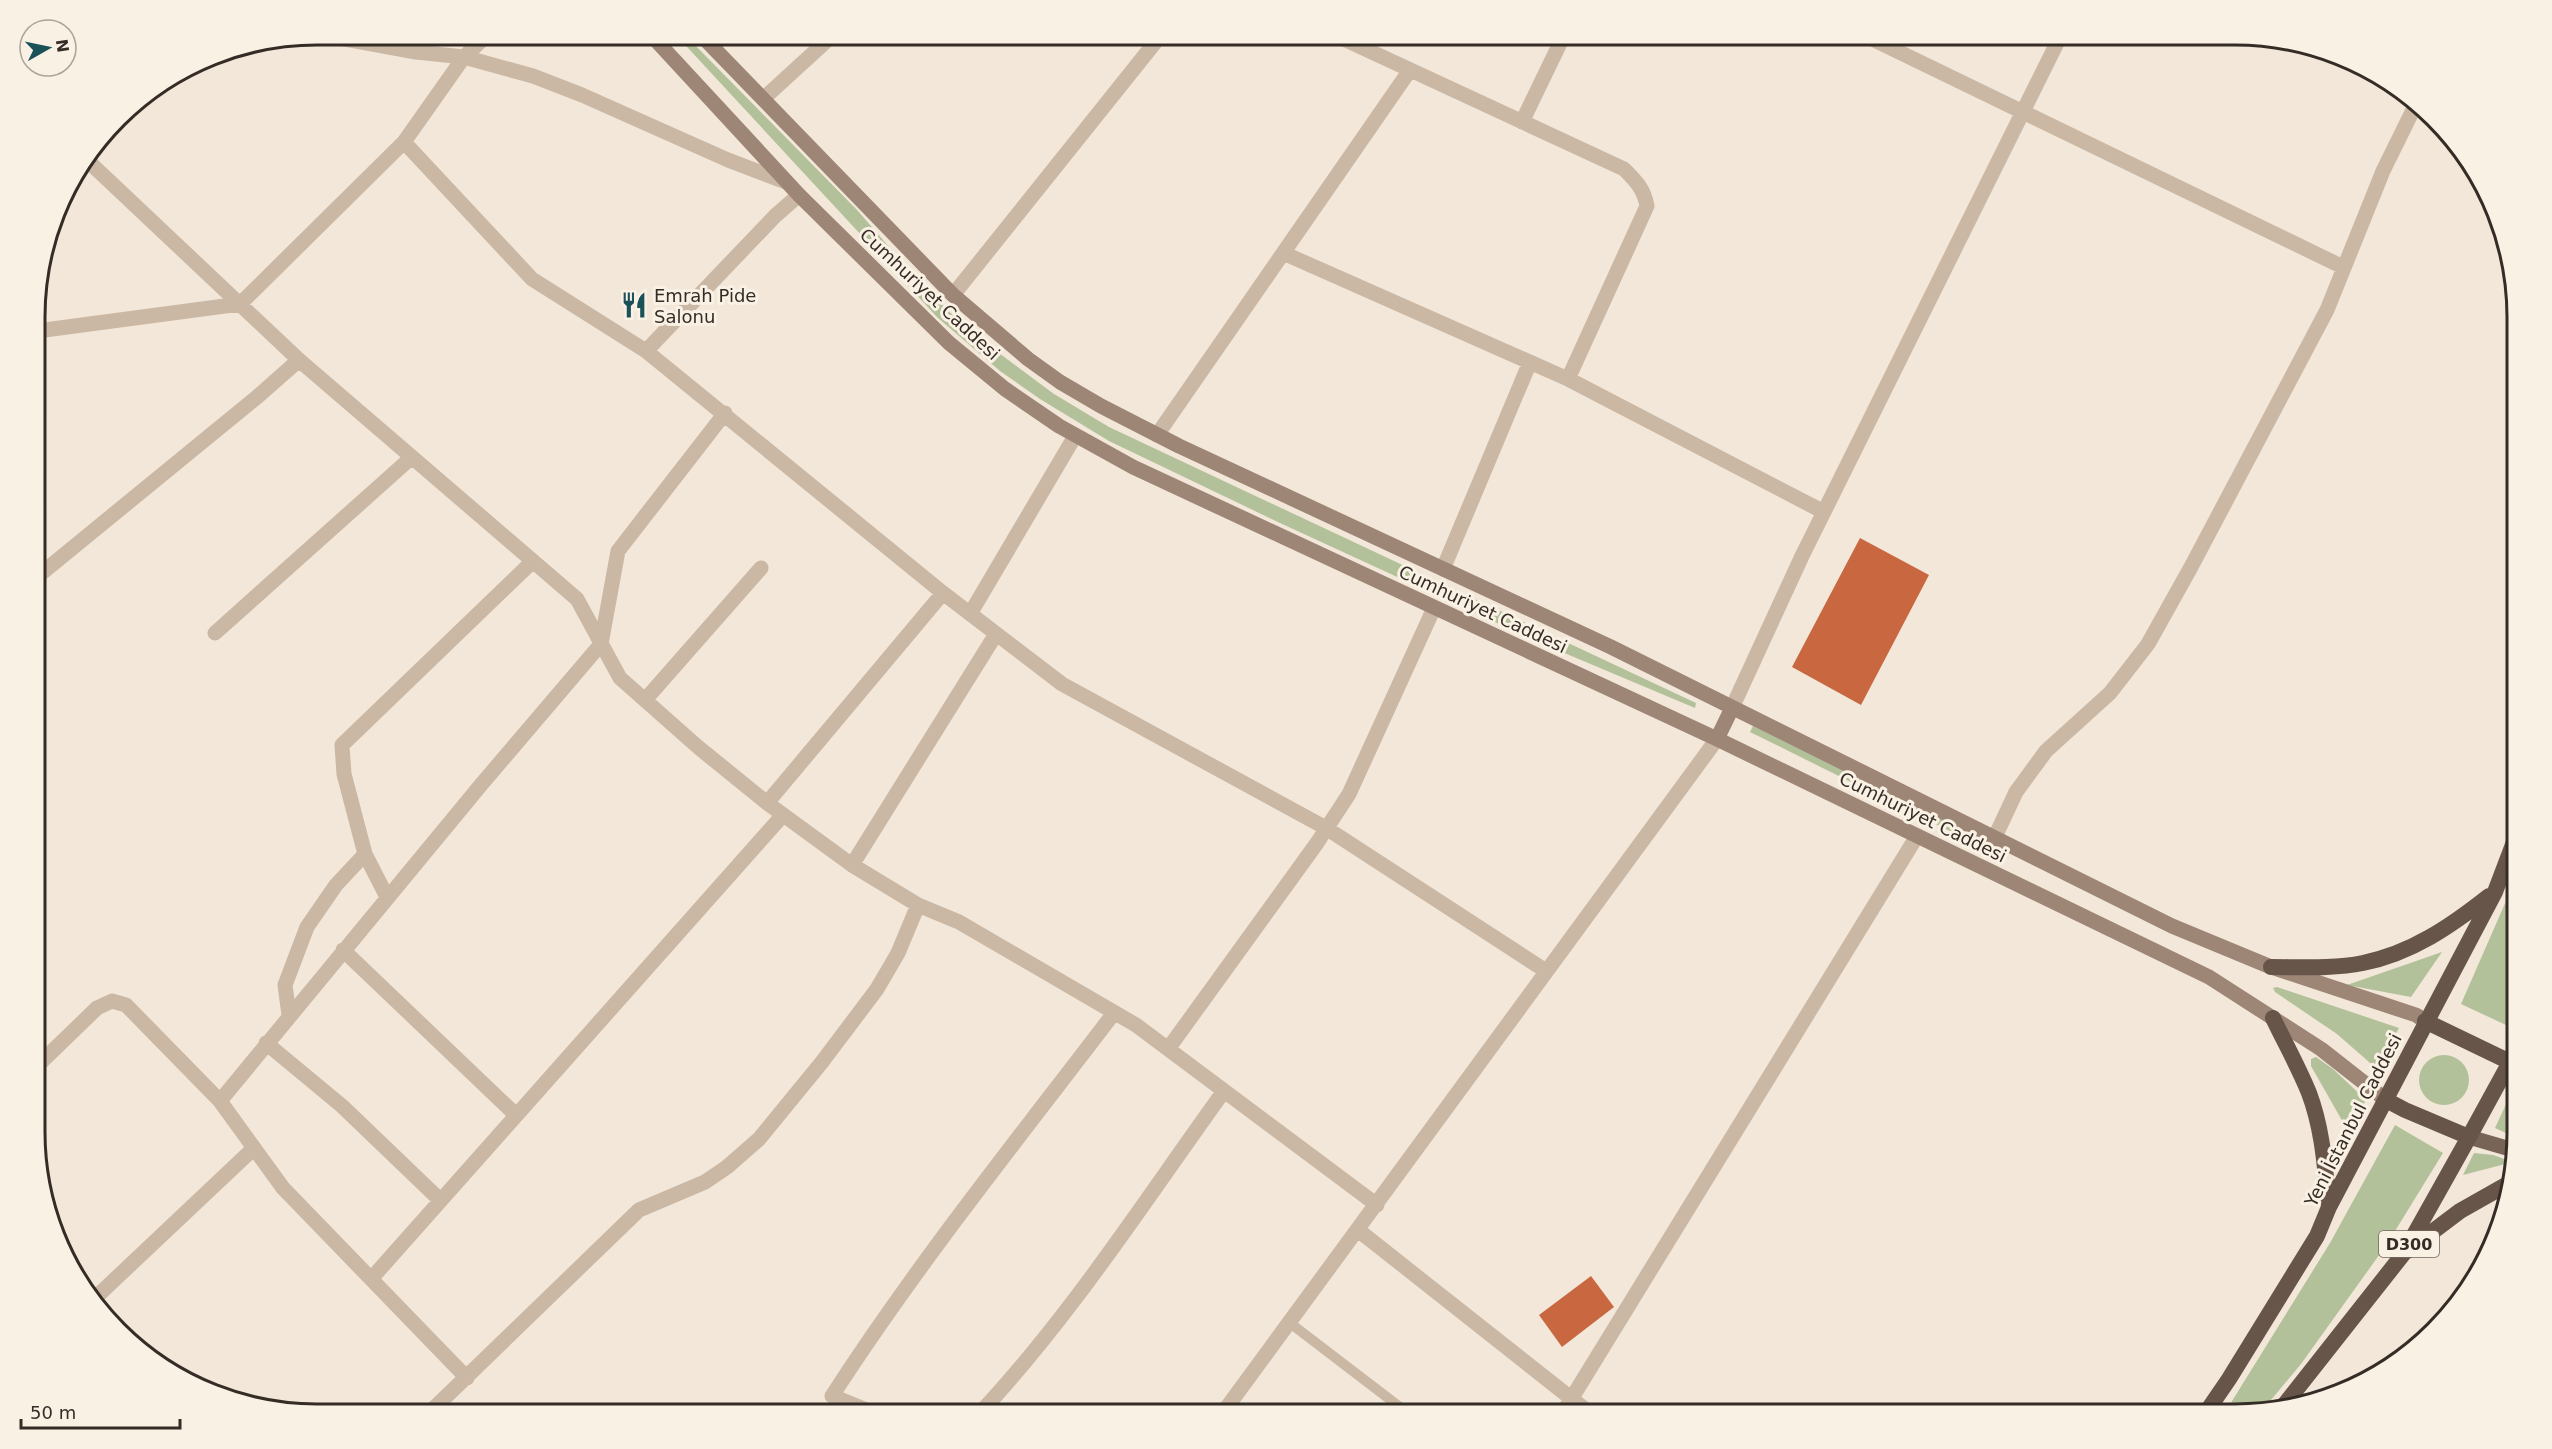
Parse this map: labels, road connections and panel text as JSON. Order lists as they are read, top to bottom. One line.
{"streets":{"highway":["Yeni İstanbul Caddesi","D300"],"main road":["Cumhuriyet Caddesi"]},"crossings":[["Cumhuriyet Caddesi","Yeni İstanbul Caddesi"]],"places":{"restaurant":["Emrah Pide Salonu"]},"scale_bar":"50 m","north":"right"}
